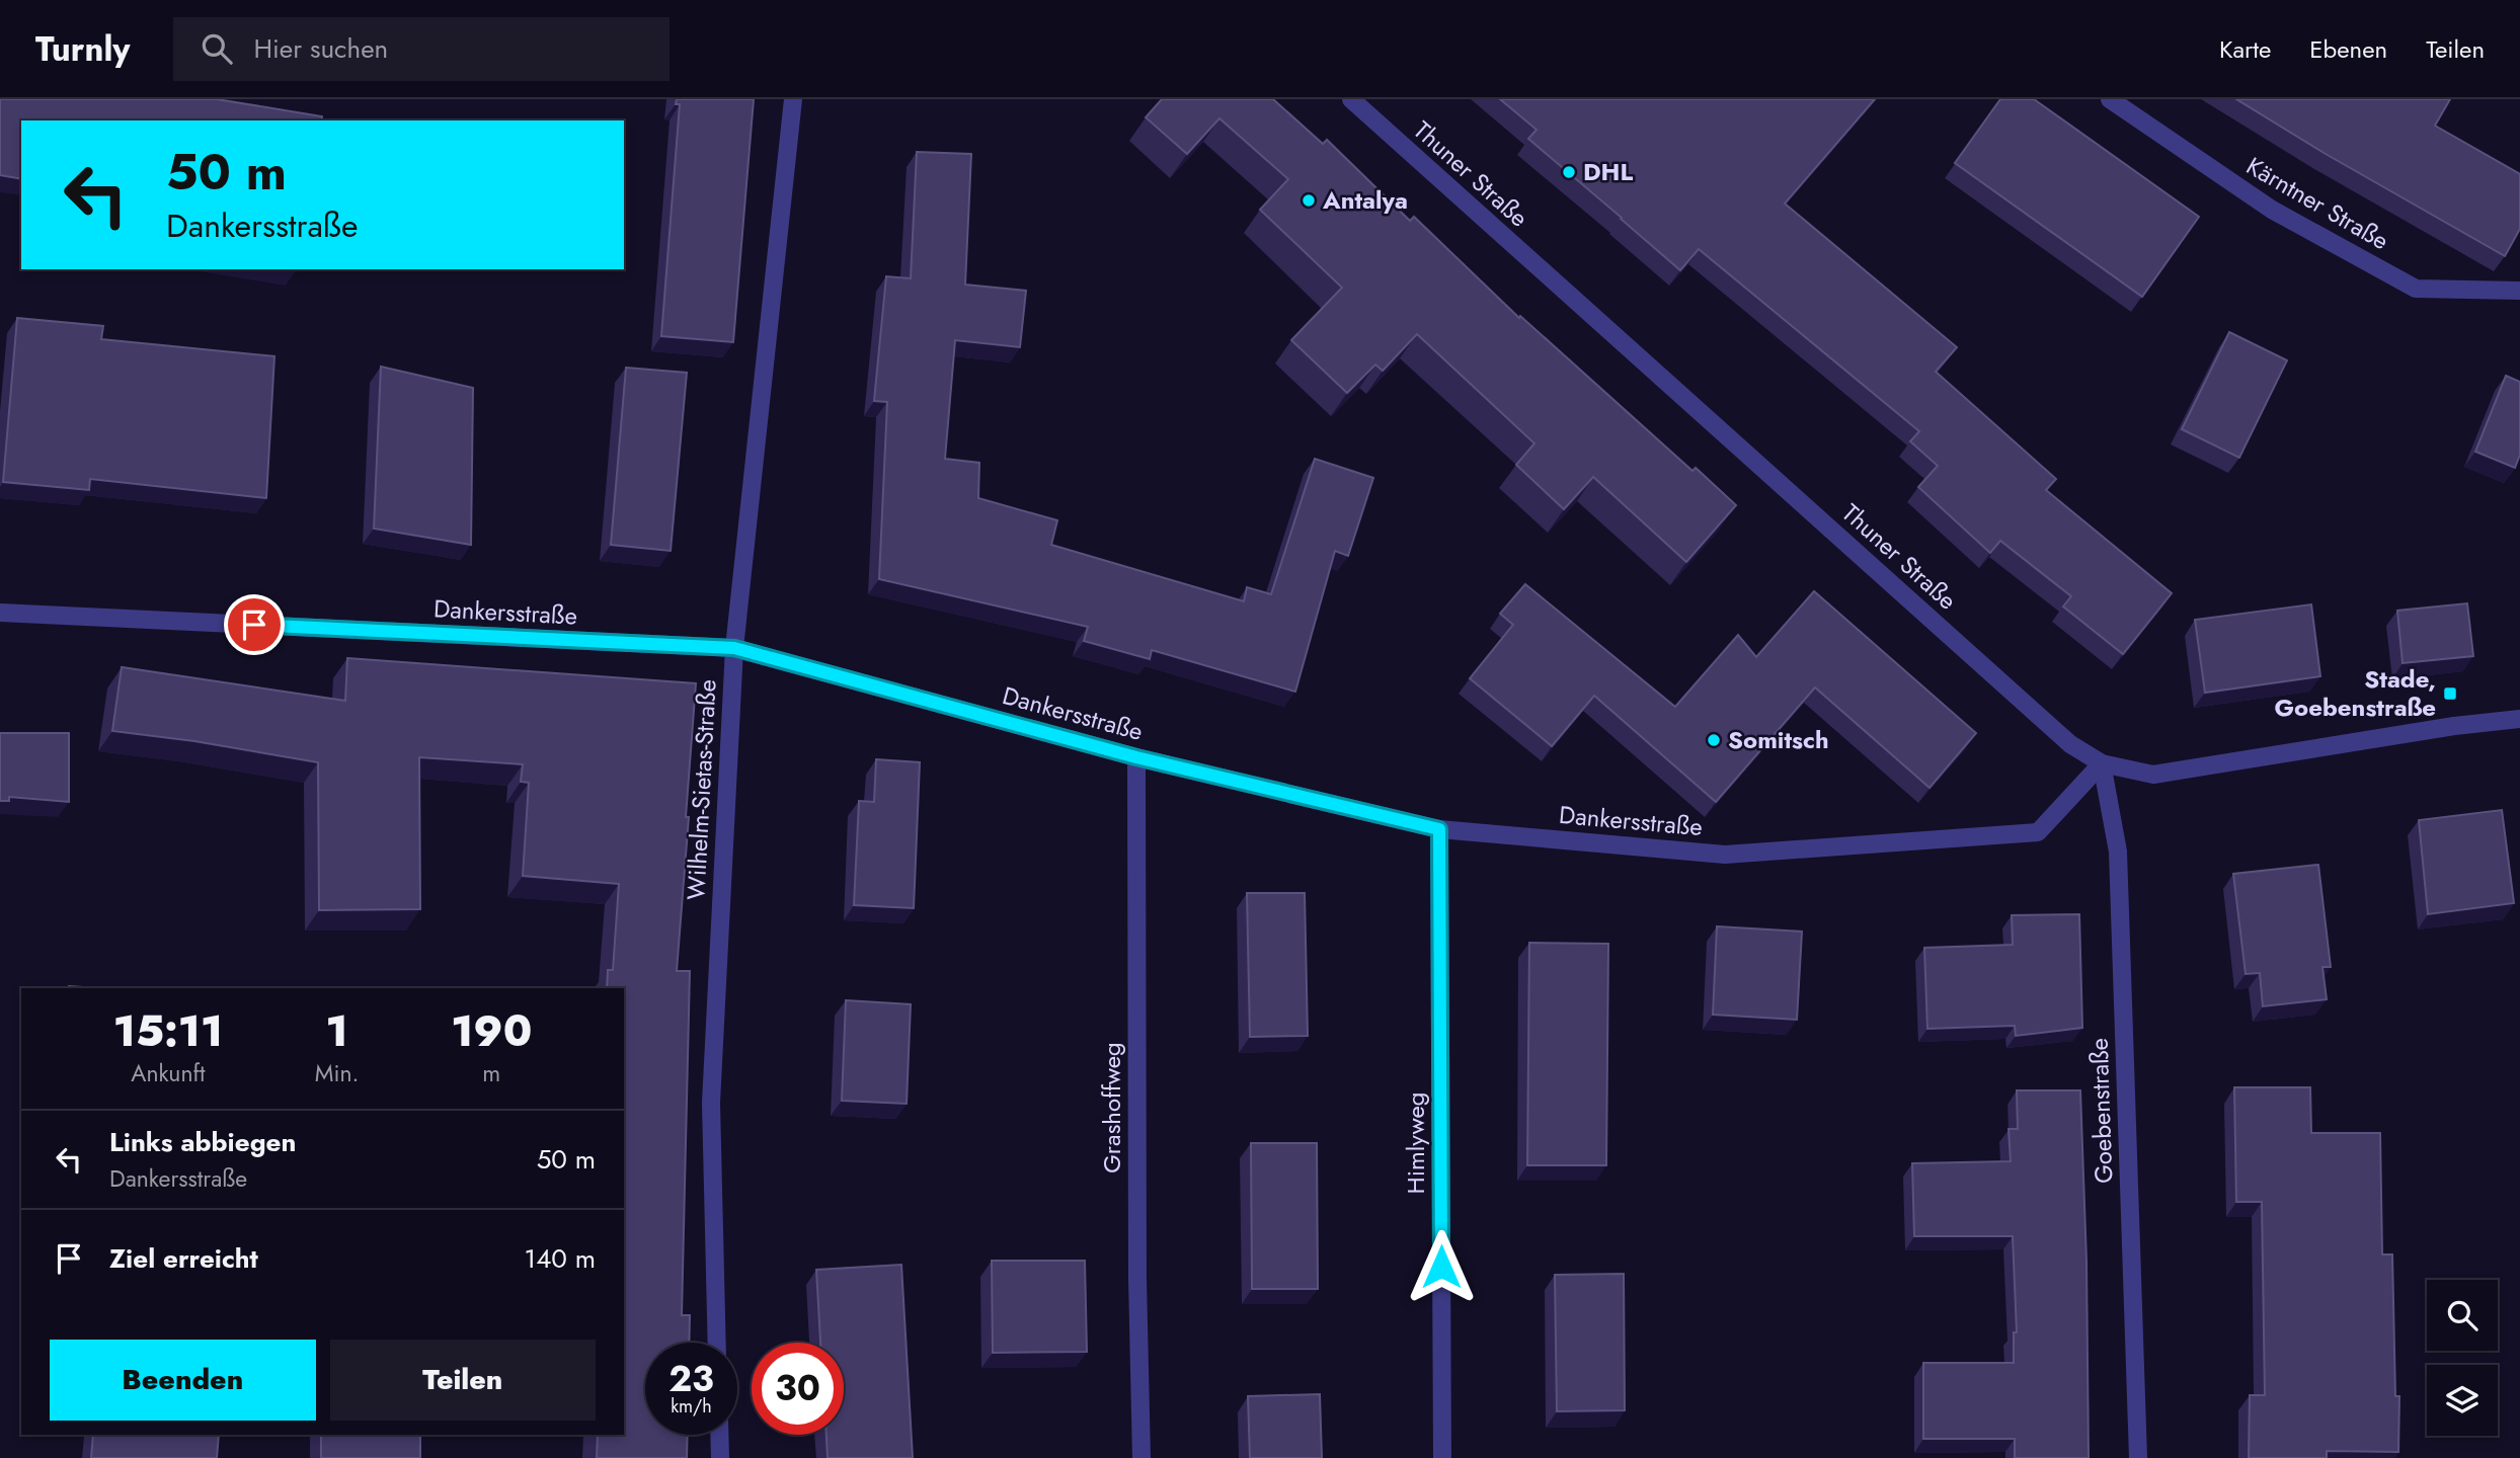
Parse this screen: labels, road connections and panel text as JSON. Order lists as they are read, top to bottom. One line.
{"streets":{"street":["Thuner Straße","Kärntner Straße","Dankersstraße","Wilhelm-Sietas-Straße","Grashoffweg","Goebenstraße","Himlyweg"]},"crossings":[["Thuner Straße","Dankersstraße"],["Thuner Straße","Goebenstraße"],["Dankersstraße","Wilhelm-Sietas-Straße"],["Dankersstraße","Grashoffweg"],["Dankersstraße","Goebenstraße"],["Dankersstraße","Himlyweg"]],"places":{"other":["DHL","Antalya","Somitsch"],"transit":["Stade, Goebenstraße"]},"page":{"header":"Turnly","search":"Hier suchen","nav":["Karte","Ebenen","Teilen"],"turn":["50 m","Dankersstraße"],"eta":["15:11","Ankunft","1","Min.","190","m"],"list":[{"name":"Links abbiegen","note":"Dankersstraße","value":"50 m"},{"name":"Ziel erreicht","value":"140 m"}],"buttons":["Beenden","Teilen"],"speed":"23 km/h","limit":"30"}}
